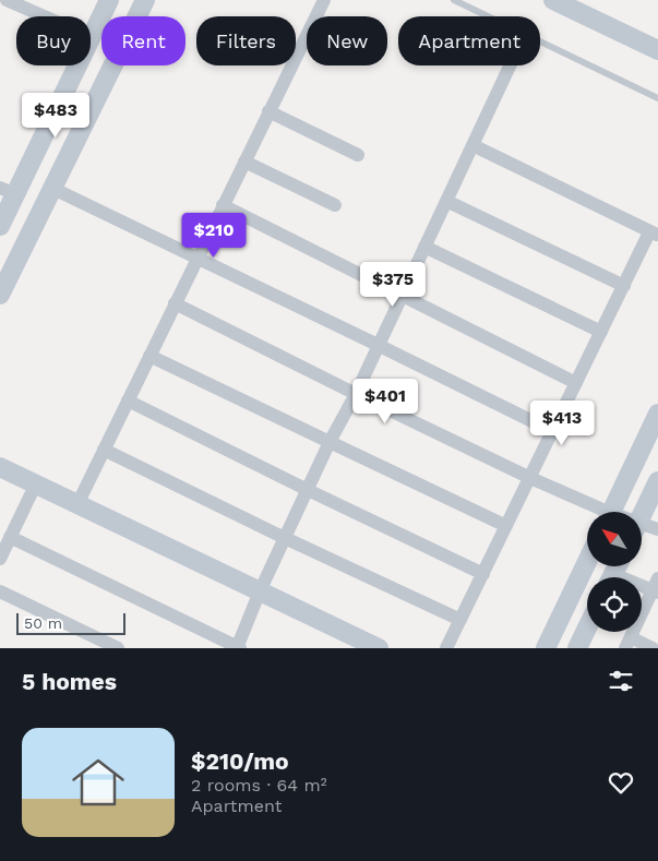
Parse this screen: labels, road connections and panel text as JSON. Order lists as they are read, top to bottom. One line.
{"scale_bar":"50 m","north":"top left","page":{"chip":["Buy","Rent","Filters","New","Apartment"],"price":["$483","$210","$375","$401","$413"],"scale":"50 m","heading":"5 homes","list":[{"name":"$210/mo","note":"2 rooms · 64 m² · Apartment"}]}}
